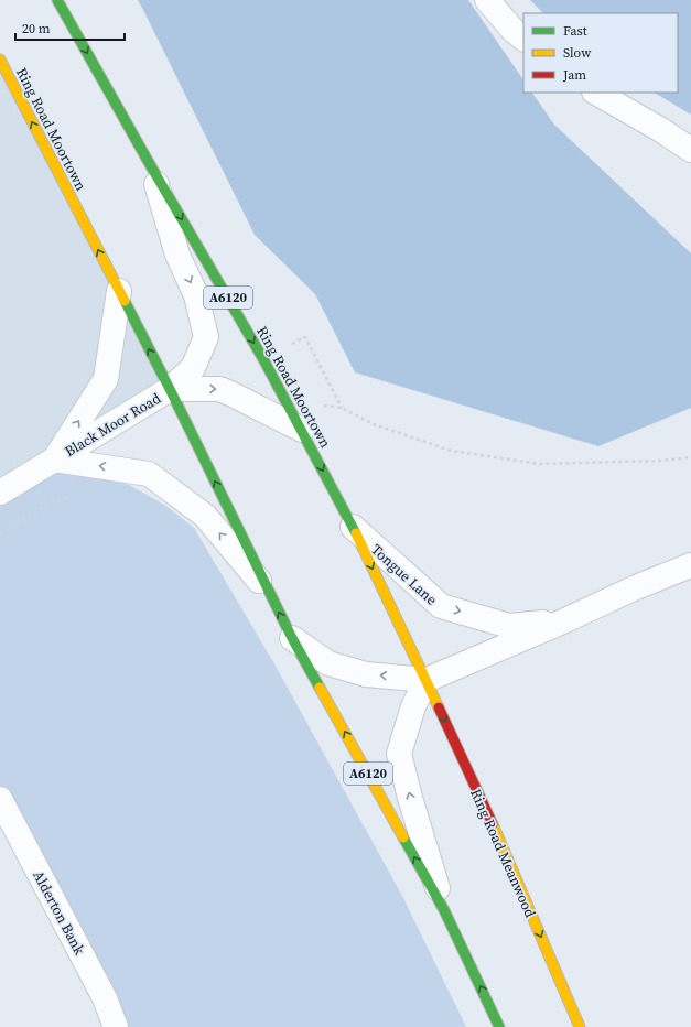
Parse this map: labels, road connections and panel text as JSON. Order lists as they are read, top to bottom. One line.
{"streets":{"highway":["Ring Road Moortown","A6120","Ring Road Meanwood"],"street":["Black Moor Road","Tongue Lane","Alderton Bank"]},"crossings":[["Ring Road Moortown","A6120"],["Ring Road Moortown","Black Moor Road"],["Ring Road Moortown","Tongue Lane"],["Ring Road Moortown","Ring Road Meanwood"],["Tongue Lane","Ring Road Meanwood"]],"legend":["Fast","Slow","Jam"],"scale_bar":"20 m"}
